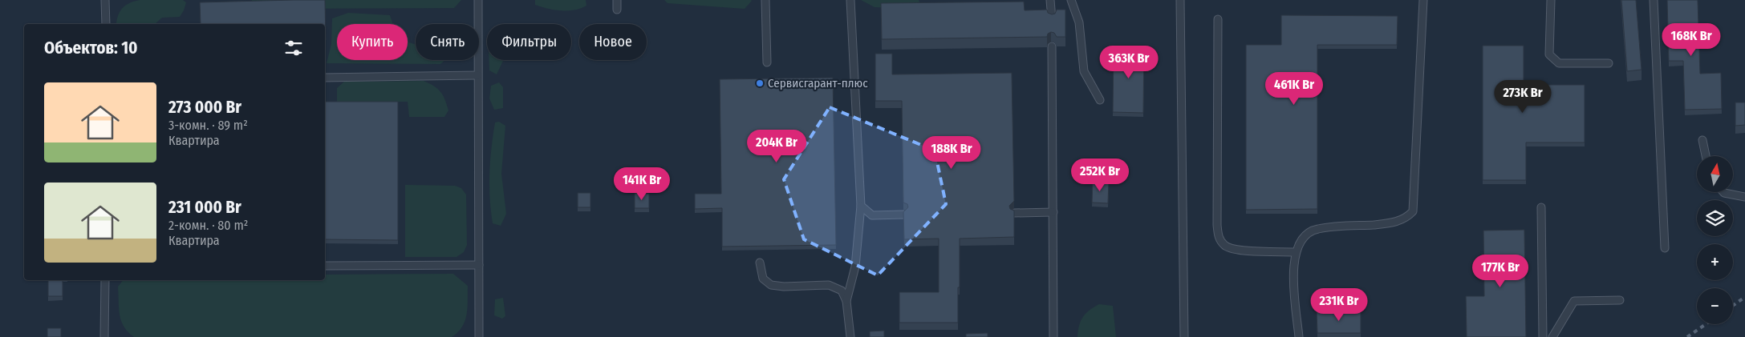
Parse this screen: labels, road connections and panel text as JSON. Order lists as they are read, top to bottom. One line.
{"places":["Сервисгарант-плюс"],"north":"top","page":{"price":["168K Br","363K Br","461K Br","273K Br","204K Br","188K Br","252K Br","141K Br","177K Br","231K Br"],"chip":["Купить","Снять","Фильтры","Новое"],"heading":"Объектов: 10","list":[{"name":"273 000 Br","note":"3-комн. · 89 m² · Квартира"},{"name":"231 000 Br","note":"2-комн. · 80 m² · Квартира"}],"map_buttons":["+","−"]}}
